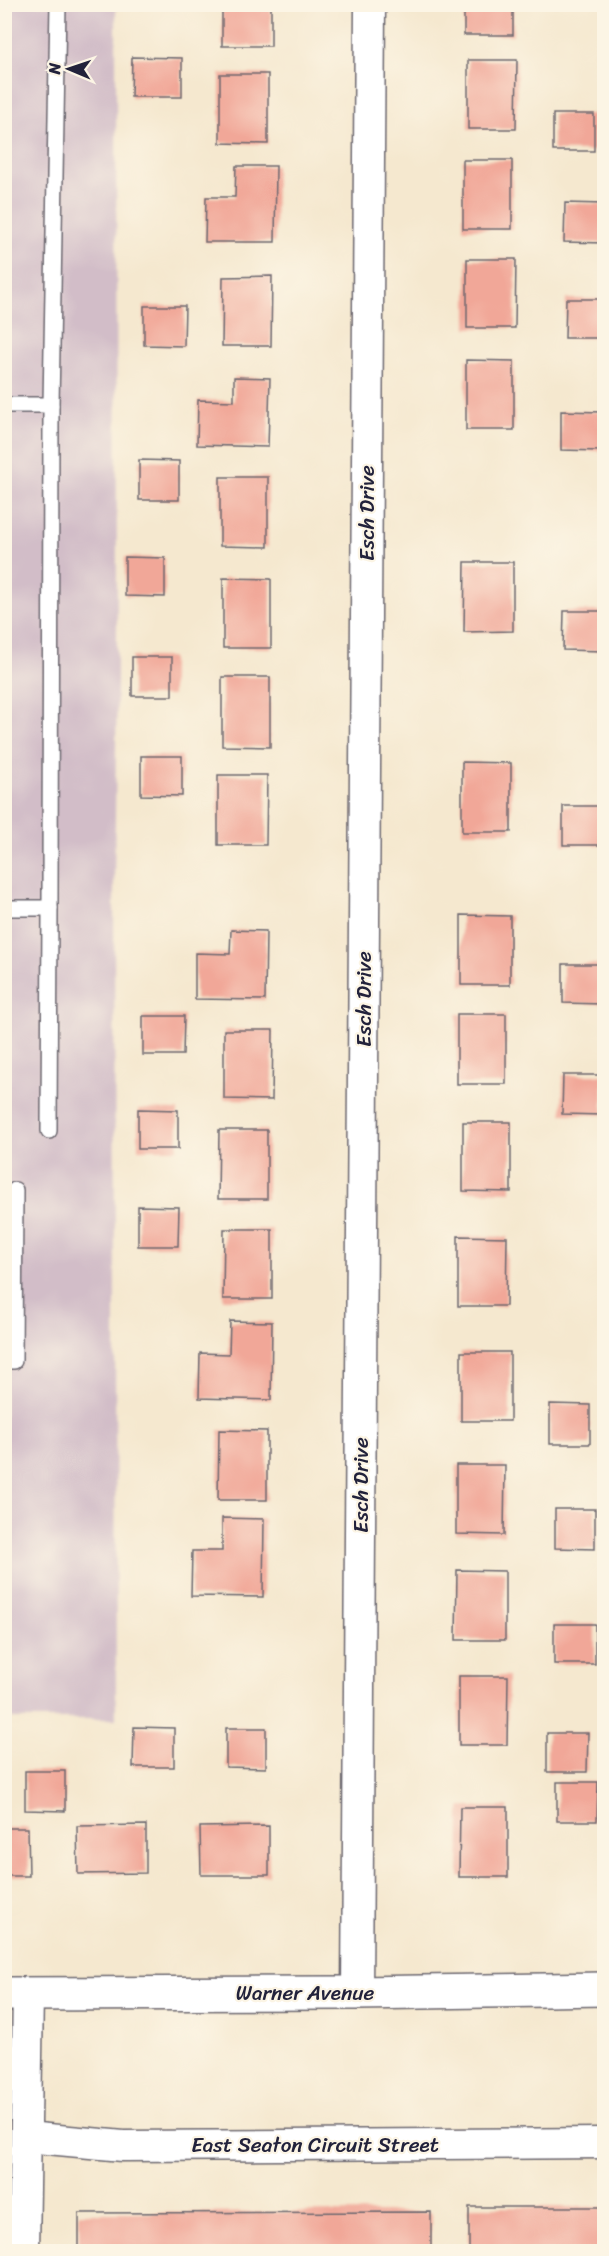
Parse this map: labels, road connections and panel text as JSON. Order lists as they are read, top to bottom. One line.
{"streets":{"street":["Esch Drive","Warner Avenue","East Seaton Circuit Street"]},"crossings":[["Esch Drive","Warner Avenue"]],"north":"left"}
